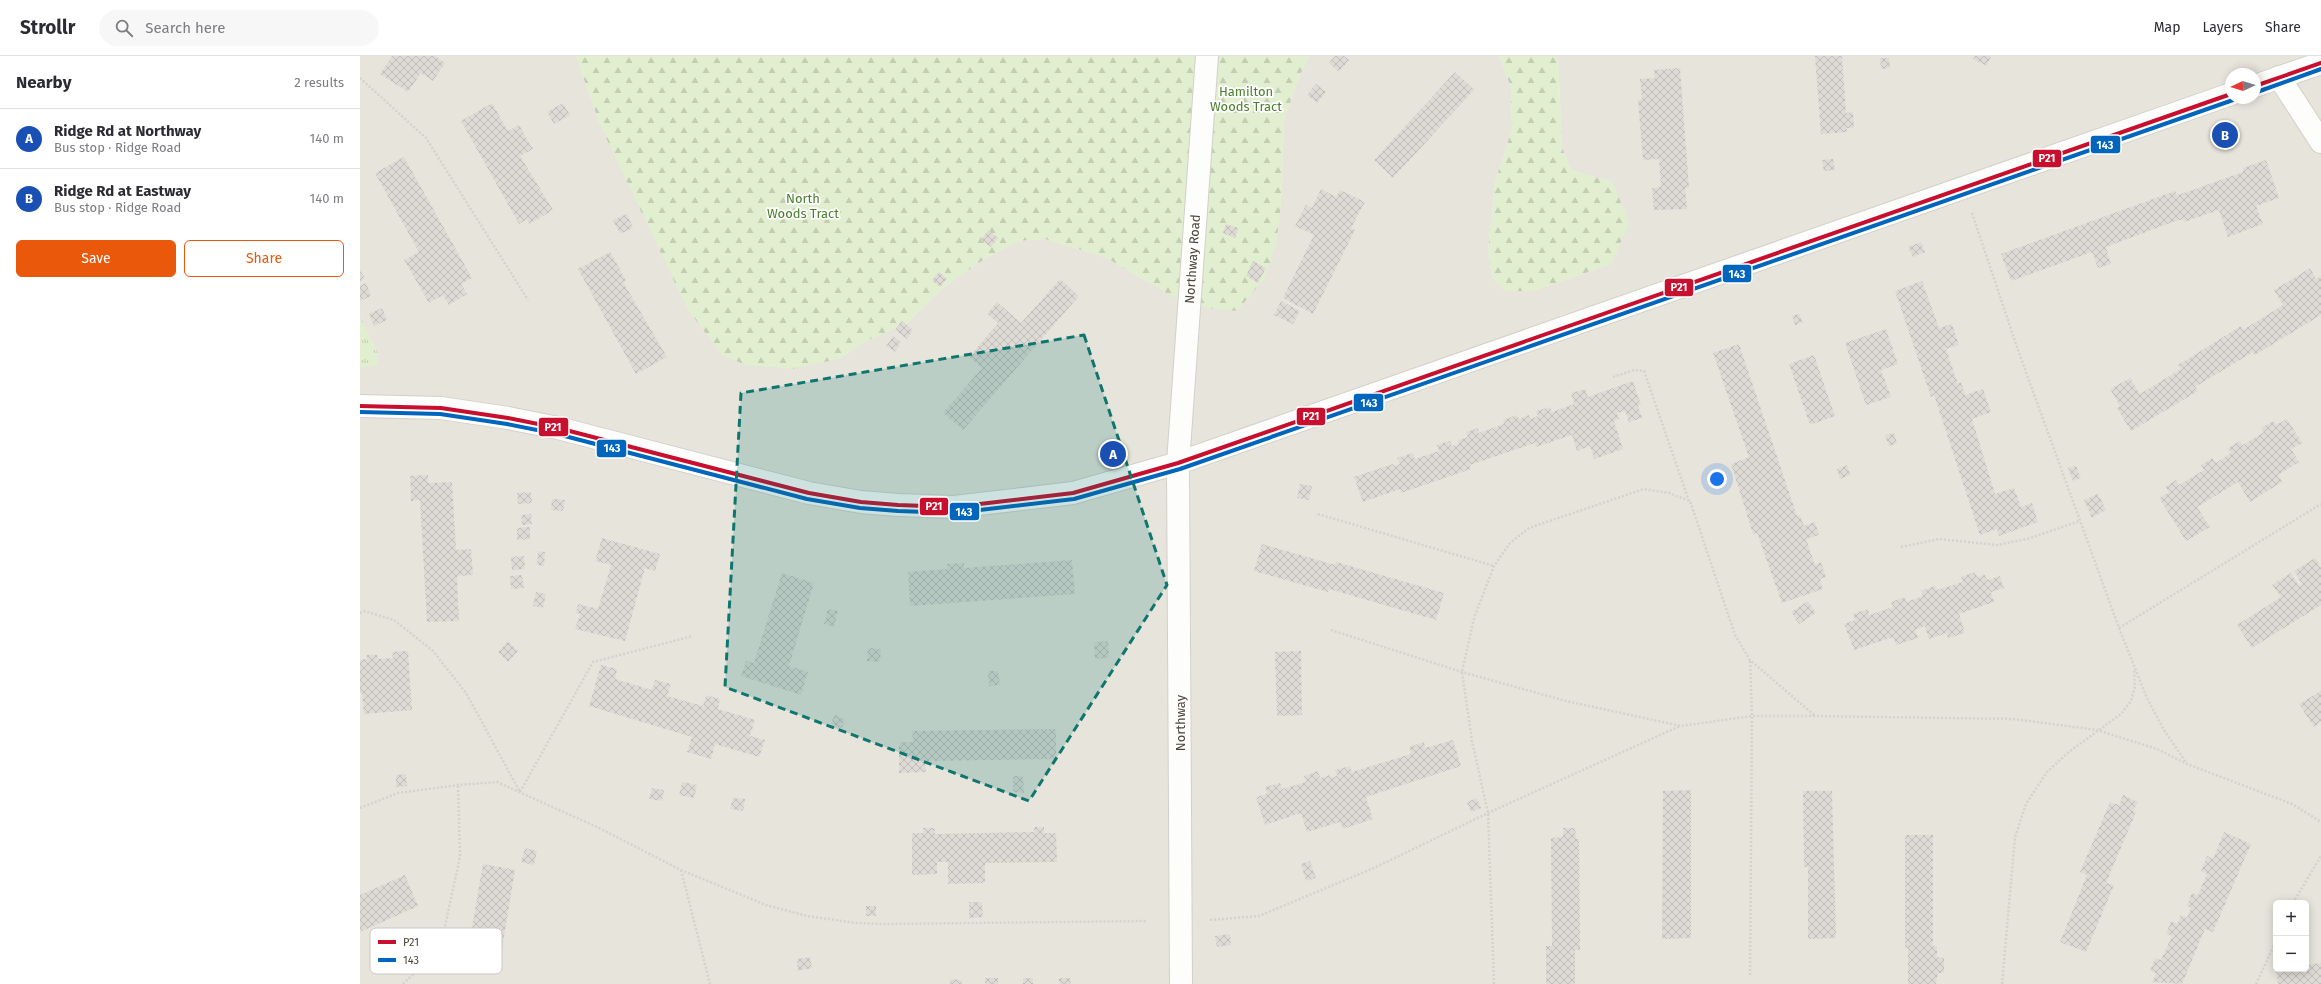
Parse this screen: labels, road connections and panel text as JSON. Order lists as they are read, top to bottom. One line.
{"streets":{"street":["Northway Road","Northway"]},"crossings":[["Northway Road","Northway"]],"parks":["Hamilton Woods Tract","North Woods Tract"],"lines":["transit line P21","transit line 143"],"legend":["P21","143"],"north":"left","page":{"header":"Strollr","search":"Search here","nav":["Map","Layers","Share"],"heading":["Nearby","2 results"],"list":[{"mark":"A","name":"Ridge Rd at Northway","note":"Bus stop · Ridge Road","value":"140 m"},{"mark":"B","name":"Ridge Rd at Eastway","note":"Bus stop · Ridge Road","value":"140 m"}],"pins":["B","A"],"buttons":["Save","Share"],"map_buttons":["+","−"]}}
